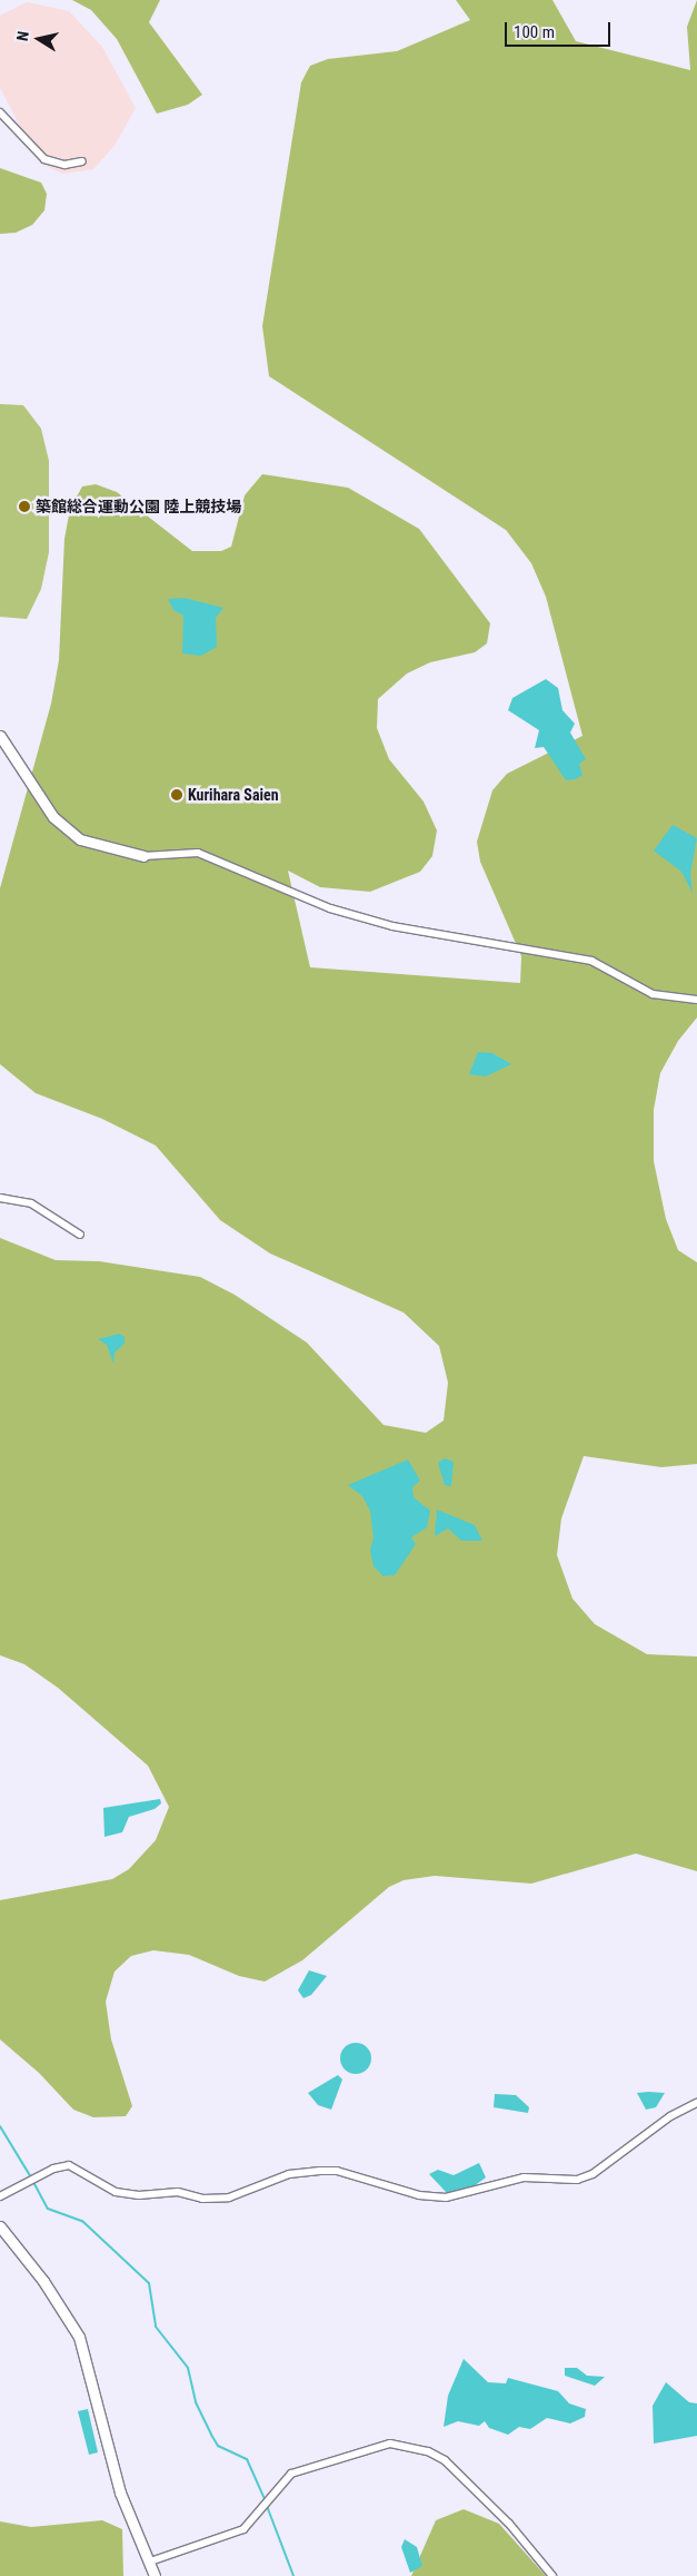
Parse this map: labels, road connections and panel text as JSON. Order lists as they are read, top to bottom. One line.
{"places":["築館総合運動公園 陸上競技場","Kurihara Saien"],"scale_bar":"100 m","north":"left"}
